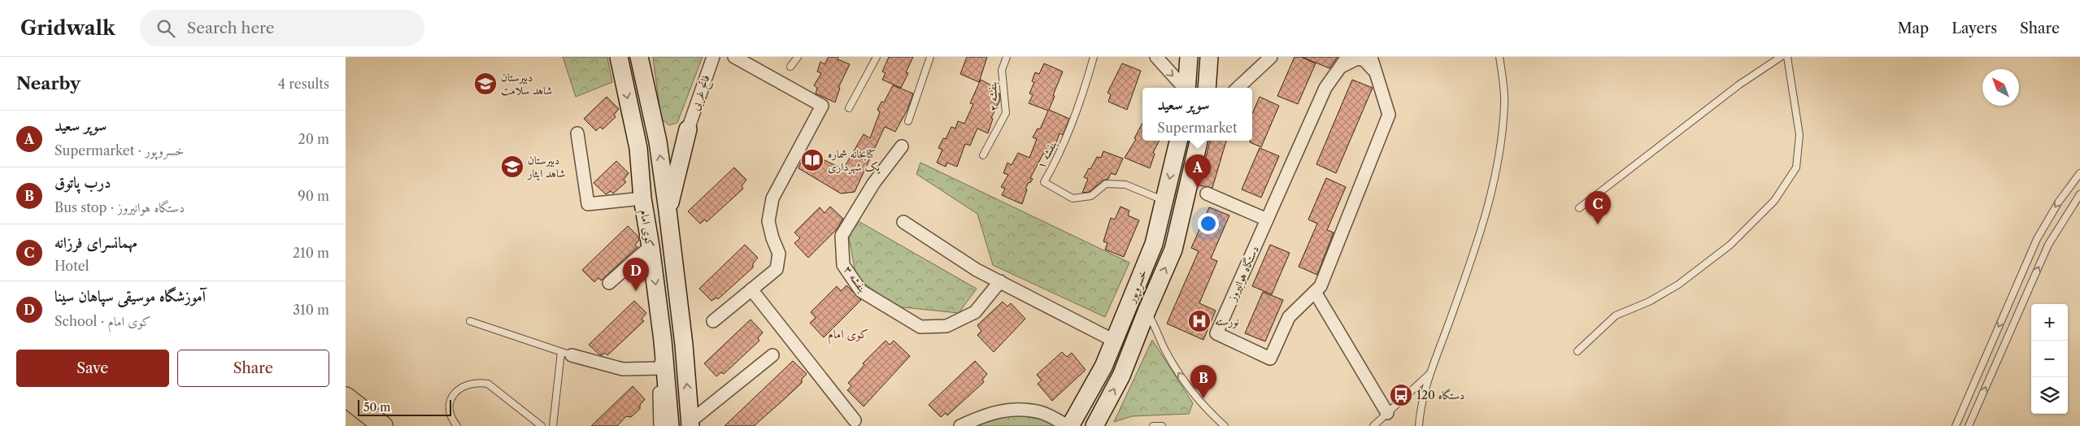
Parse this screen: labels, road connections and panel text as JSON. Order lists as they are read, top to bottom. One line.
{"streets":{"street":["فاتح غربی","کوی امام","دستگاه هوانیروز","بنفشه ۳","خسروپور"],"lane":["بنفشه ۲","بنفشه ۱"]},"crossings":[["بنفشه ۱","خسروپور"]],"districts":["کوی امام"],"places":{"school or university":["دبیرستان شاهد سلامت","دبیرستان شاهد ایثار"],"library":["کتابخانه شماره یک شهرداری"],"hospital":["نورسته"],"bus stop":["120 دستگاه"]},"scale_bar":"50 m","north":"top left","page":{"header":"Gridwalk","search":"Search here","nav":["Map","Layers","Share"],"heading":["Nearby","4 results"],"popup":["سوپر سعید","Supermarket"],"list":[{"mark":"A","name":"سوپر سعید","note":"Supermarket · خسروپور","value":"20 m"},{"mark":"B","name":"درب پاتوق","note":"Bus stop · دستگاه هوانیروز","value":"90 m"},{"mark":"C","name":"مهمانسرای فرزانه","note":"Hotel","value":"210 m"},{"mark":"D","name":"آموزشگاه موسیقی سپاهان سینا","note":"School · کوی امام","value":"310 m"}],"pins":["A","C","D","B"],"map_buttons":["+","−"],"buttons":["Save","Share"],"scale":"50 m"}}
